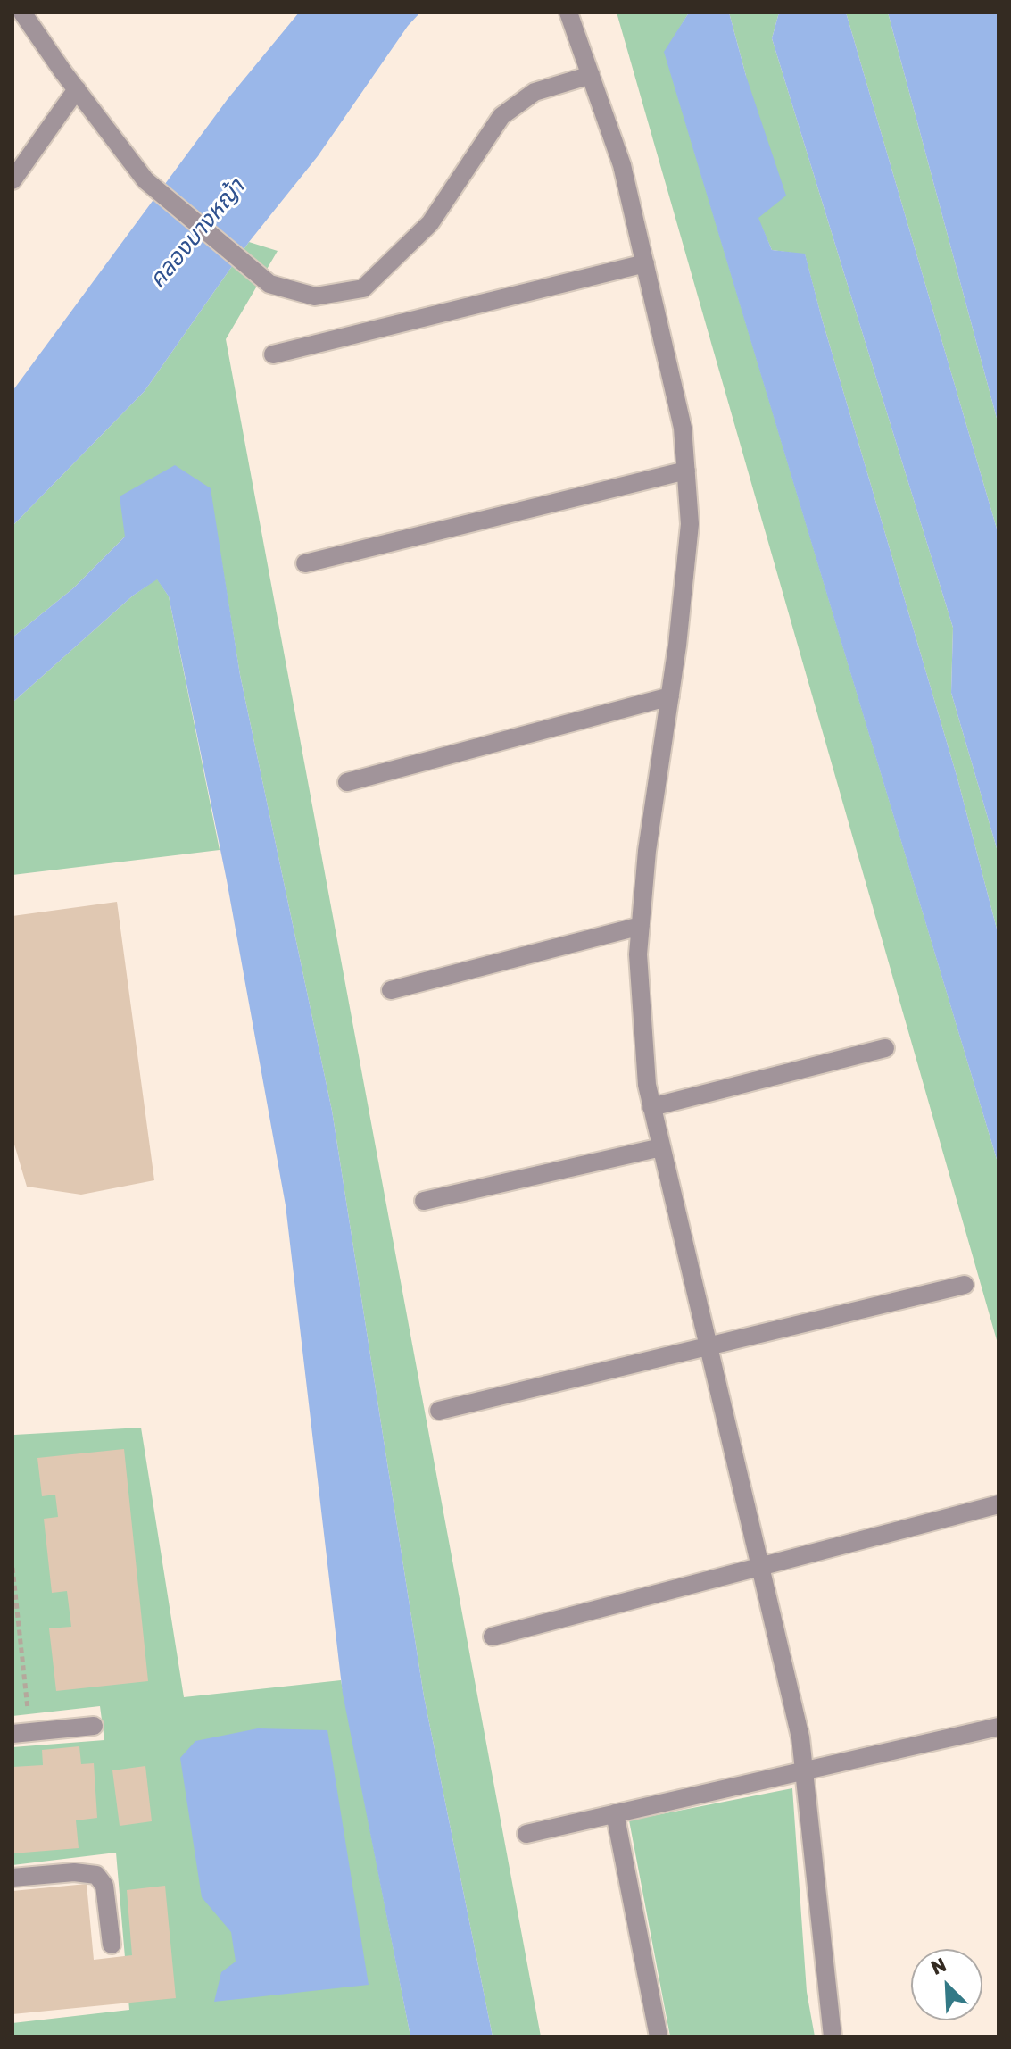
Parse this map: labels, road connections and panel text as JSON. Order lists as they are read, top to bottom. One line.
{"water":["คลองบางหญ้า"],"north":"top left"}
